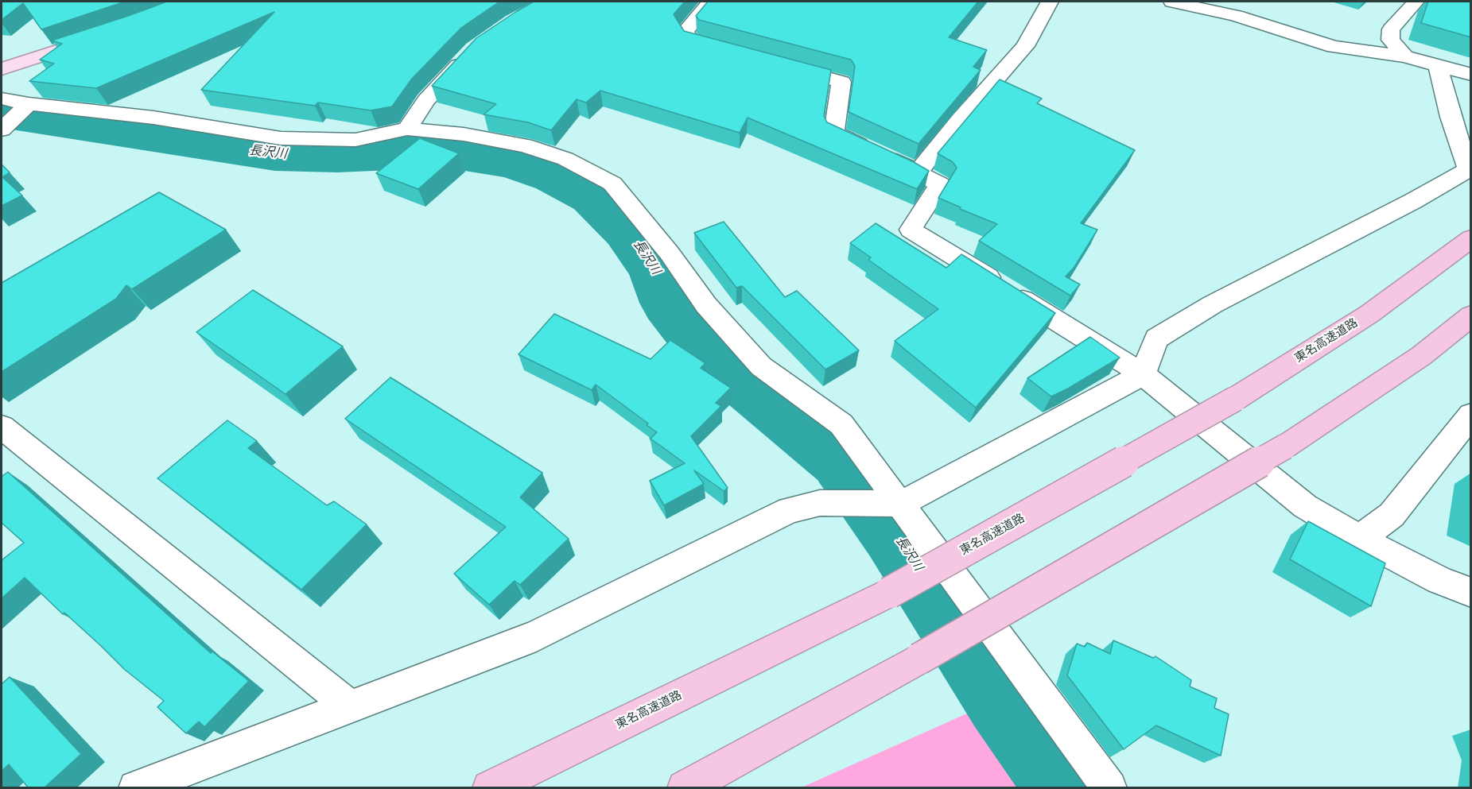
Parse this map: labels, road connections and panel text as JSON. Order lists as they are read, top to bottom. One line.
{"streets":{"highway":["東名高速道路"]},"water":["長沢川"]}
